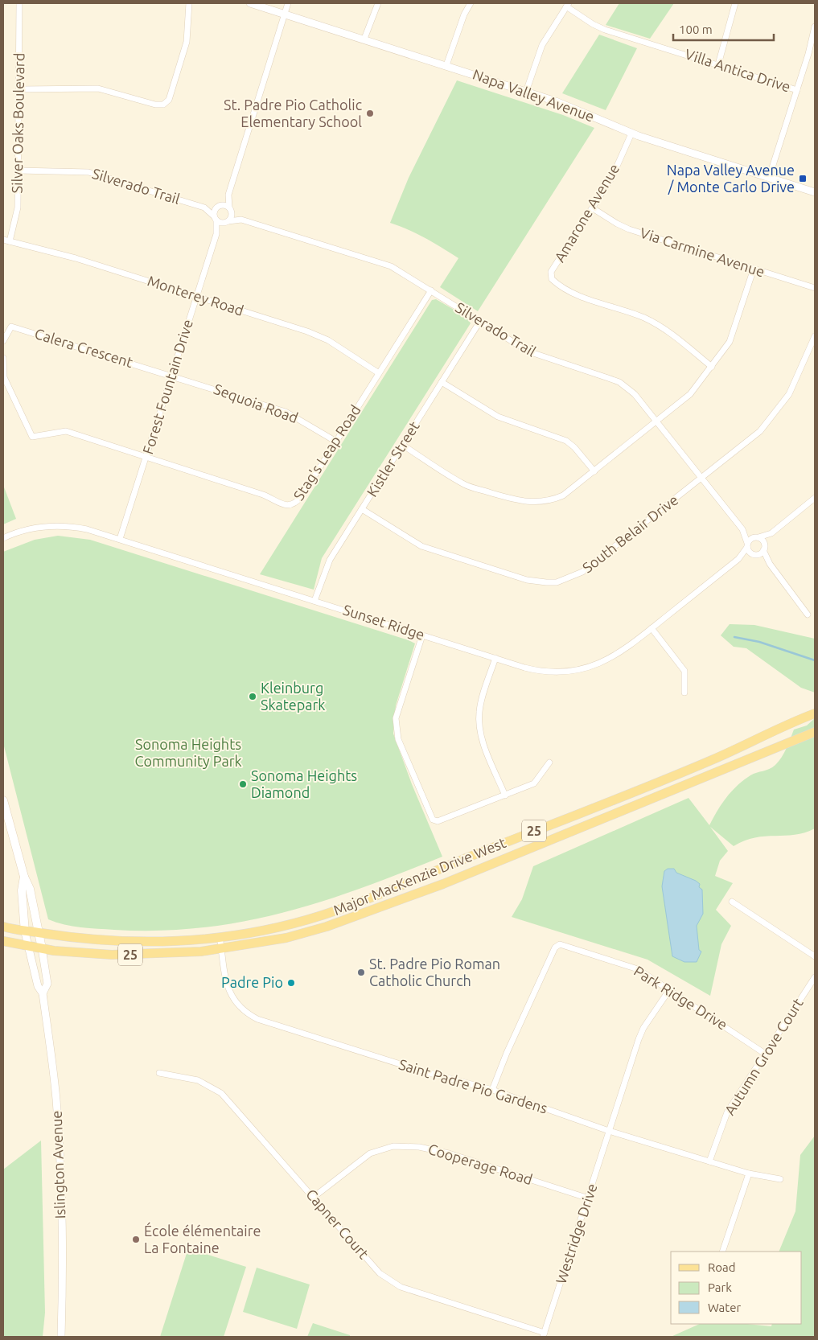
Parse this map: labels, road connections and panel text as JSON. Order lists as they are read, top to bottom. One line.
{"streets":{"main road":["25","Major MacKenzie Drive West","Islington Avenue"],"street":["Villa Antica Drive","Napa Valley Avenue","Silver Oaks Boulevard","Silverado Trail","Amarone Avenue","Via Carmine Avenue","Monterey Road","Calera Crescent","Forest Fountain Drive","Sequoia Road","Stag's Leap Road","Kistler Street","South Belair Drive","Sunset Ridge","Park Ridge Drive","Autumn Grove Court","Saint Padre Pio Gardens","Cooperage Road","Capner Court","Westridge Drive"]},"crossings":[["Napa Valley Avenue","Amarone Avenue"],["Silver Oaks Boulevard","Silverado Trail"],["Silver Oaks Boulevard","Monterey Road"],["Silverado Trail","Forest Fountain Drive"],["Silverado Trail","Stag's Leap Road"],["Silverado Trail","Kistler Street"],["Silverado Trail","South Belair Drive"],["Silverado Trail","Sunset Ridge"],["Amarone Avenue","Via Carmine Avenue"],["Monterey Road","Forest Fountain Drive"],["Monterey Road","Stag's Leap Road"],["Calera Crescent","Forest Fountain Drive"],["Calera Crescent","Sequoia Road"],["Forest Fountain Drive","Sequoia Road"],["Forest Fountain Drive","Stag's Leap Road"],["Forest Fountain Drive","Sunset Ridge"],["Sequoia Road","Stag's Leap Road"],["Kistler Street","South Belair Drive"],["Kistler Street","Sunset Ridge"],["Major MacKenzie Drive West","Saint Padre Pio Gardens"],["Major MacKenzie Drive West","Islington Avenue"],["Park Ridge Drive","Autumn Grove Court"],["Park Ridge Drive","Saint Padre Pio Gardens"],["Park Ridge Drive","Westridge Drive"],["Autumn Grove Court","Saint Padre Pio Gardens"],["Saint Padre Pio Gardens","Westridge Drive"],["Cooperage Road","Capner Court"],["Cooperage Road","Westridge Drive"],["Capner Court","Westridge Drive"]],"parks":["Sonoma Heights Community Park"],"places":{"other":["St. Padre Pio Catholic Elementary School","Kleinburg Skatepark","Sonoma Heights Diamond","St. Padre Pio Roman Catholic Church","Padre Pio","École élémentaire La Fontaine"],"transit":["Napa Valley Avenue / Monte Carlo Drive"]},"legend":["Road","Park","Water"],"scale_bar":"100 m"}
